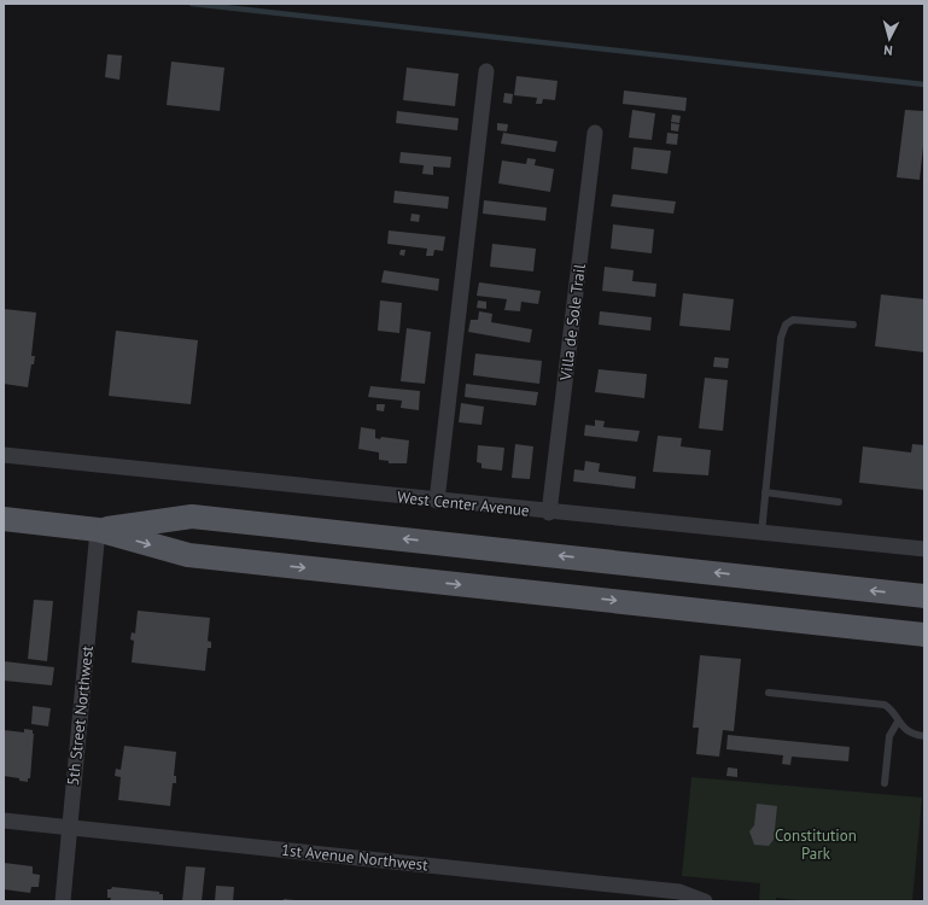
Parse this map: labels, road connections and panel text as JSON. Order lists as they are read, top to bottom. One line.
{"streets":{"street":["Villa de Sole Trail","West Center Avenue","5th Street Northwest","1st Avenue Northwest"]},"crossings":[["Villa de Sole Trail","West Center Avenue"],["5th Street Northwest","1st Avenue Northwest"]],"parks":["Constitution Park"],"north":"bottom"}
